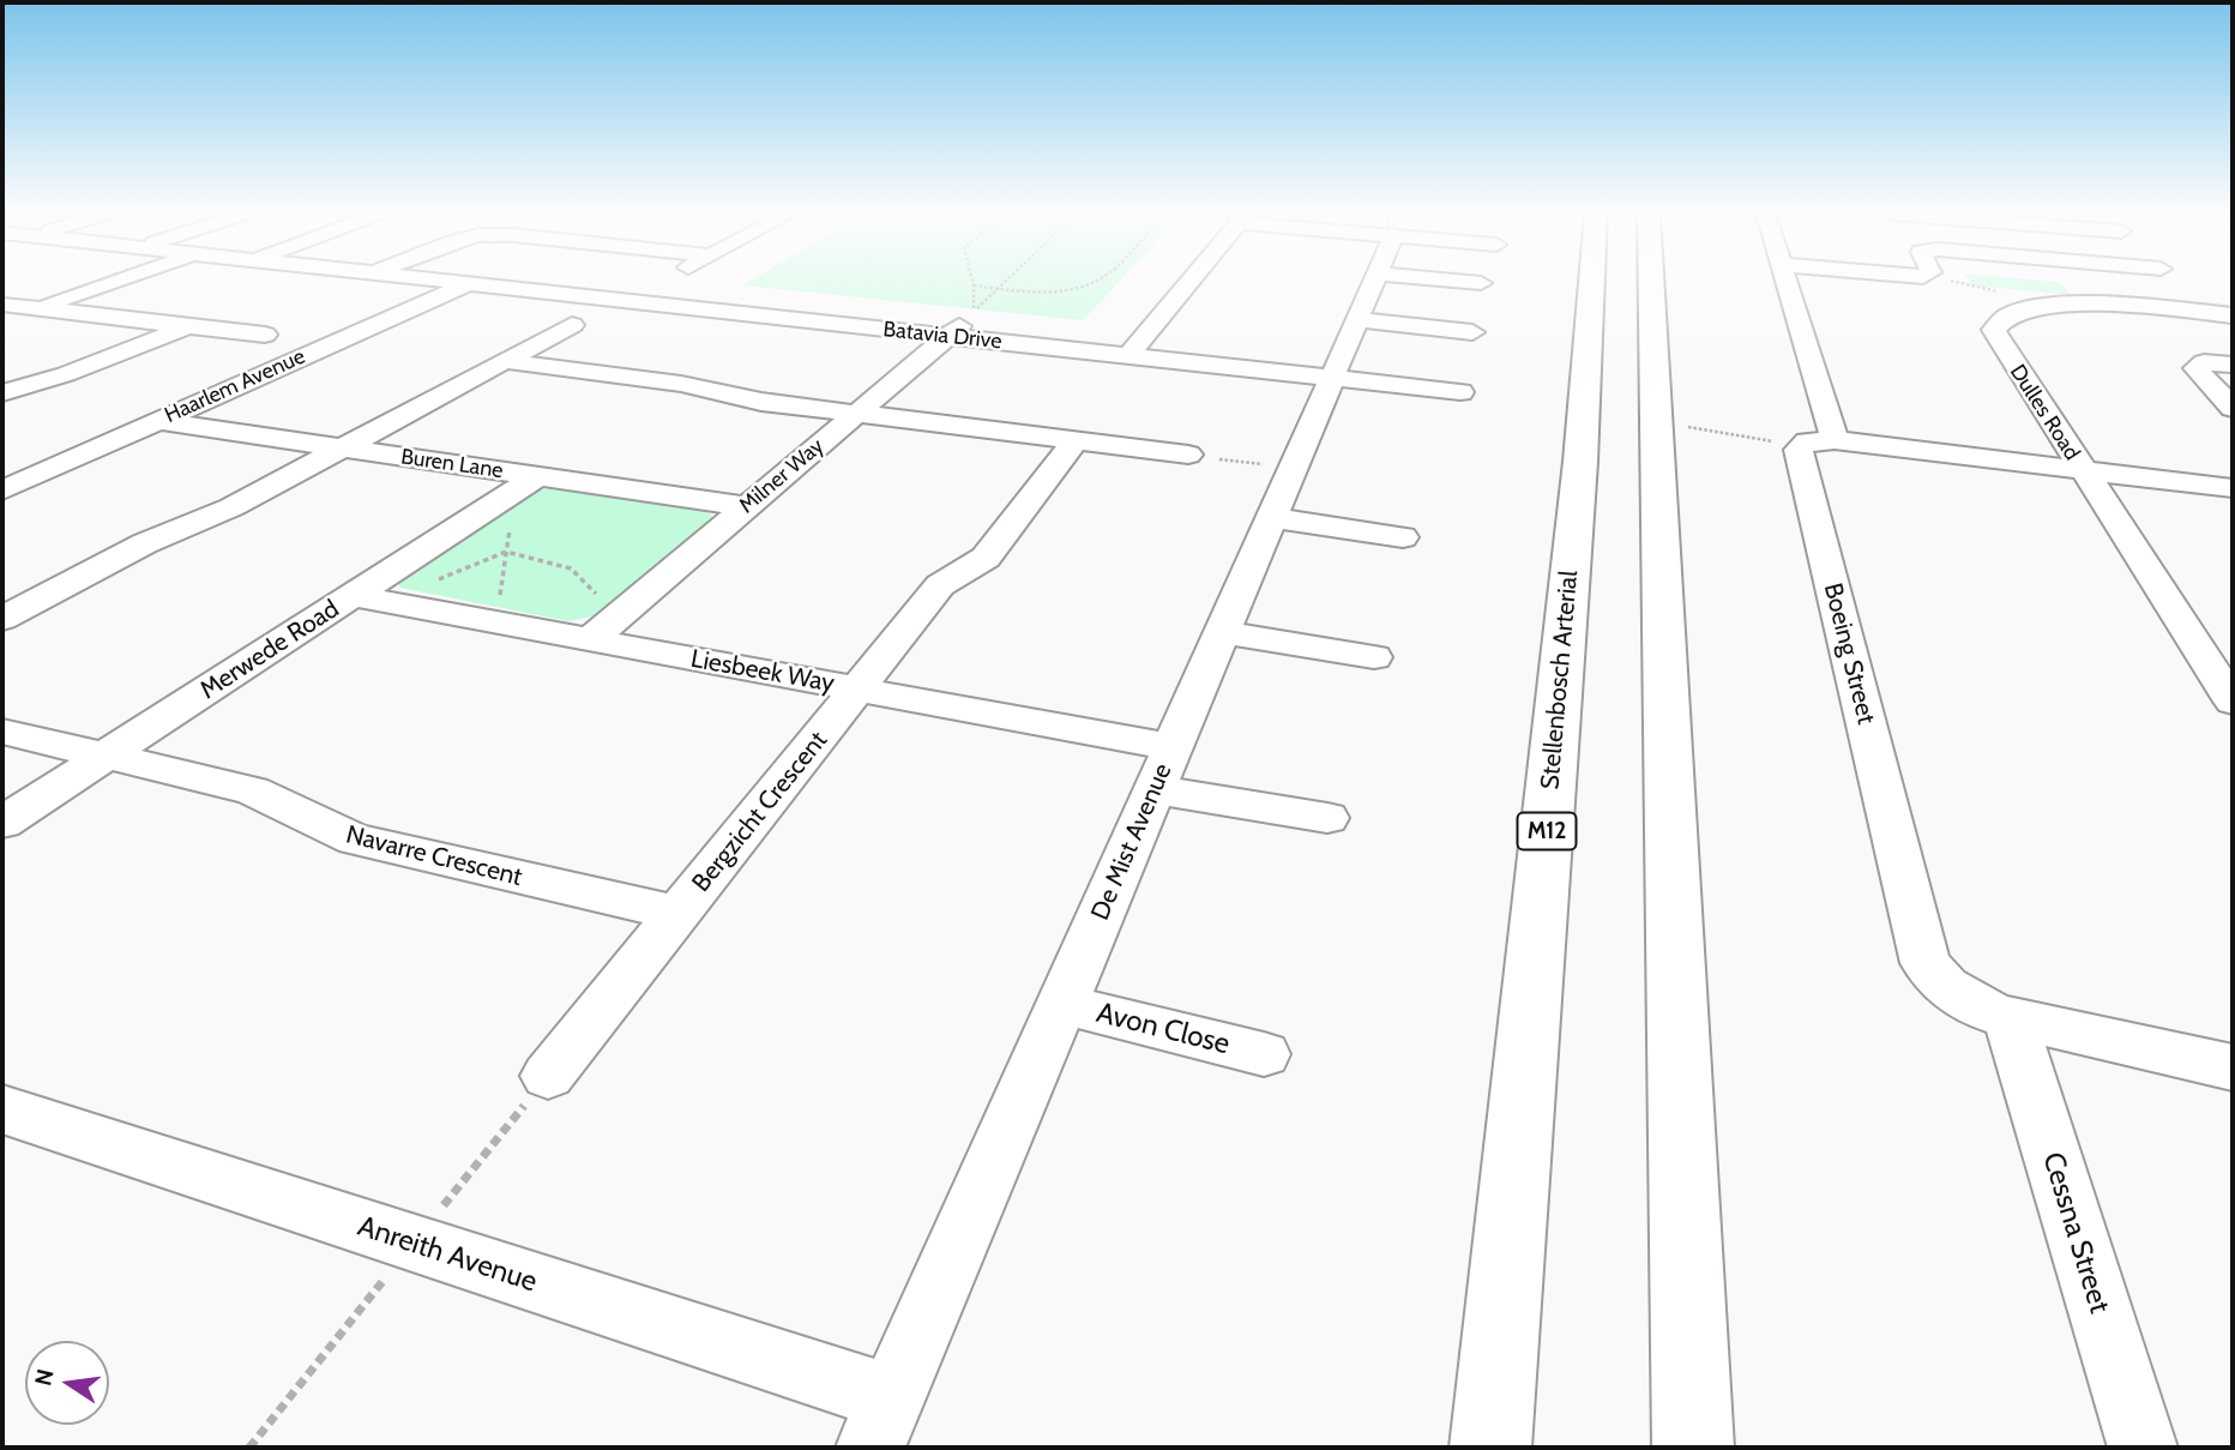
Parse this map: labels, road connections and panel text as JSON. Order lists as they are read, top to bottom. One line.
{"streets":{"main road":["Stellenbosch Arterial","M12"],"street":["Batavia Drive","Haarlem Avenue","Dulles Road","Buren Lane","Milner Way","Merwede Road","Boeing Street","Liesbeek Way","Bergzicht Crescent","De Mist Avenue","Navarre Crescent","Avon Close","Cessna Street","Anreith Avenue"]},"crossings":[["Batavia Drive","Haarlem Avenue"],["Batavia Drive","Milner Way"],["Batavia Drive","De Mist Avenue"],["Haarlem Avenue","Buren Lane"],["Buren Lane","Milner Way"],["Buren Lane","Merwede Road"],["Milner Way","Liesbeek Way"],["Merwede Road","Liesbeek Way"],["Merwede Road","Navarre Crescent"],["Boeing Street","Cessna Street"],["Liesbeek Way","Bergzicht Crescent"],["Liesbeek Way","De Mist Avenue"],["Bergzicht Crescent","Navarre Crescent"],["De Mist Avenue","Avon Close"],["De Mist Avenue","Anreith Avenue"]],"north":"left"}
